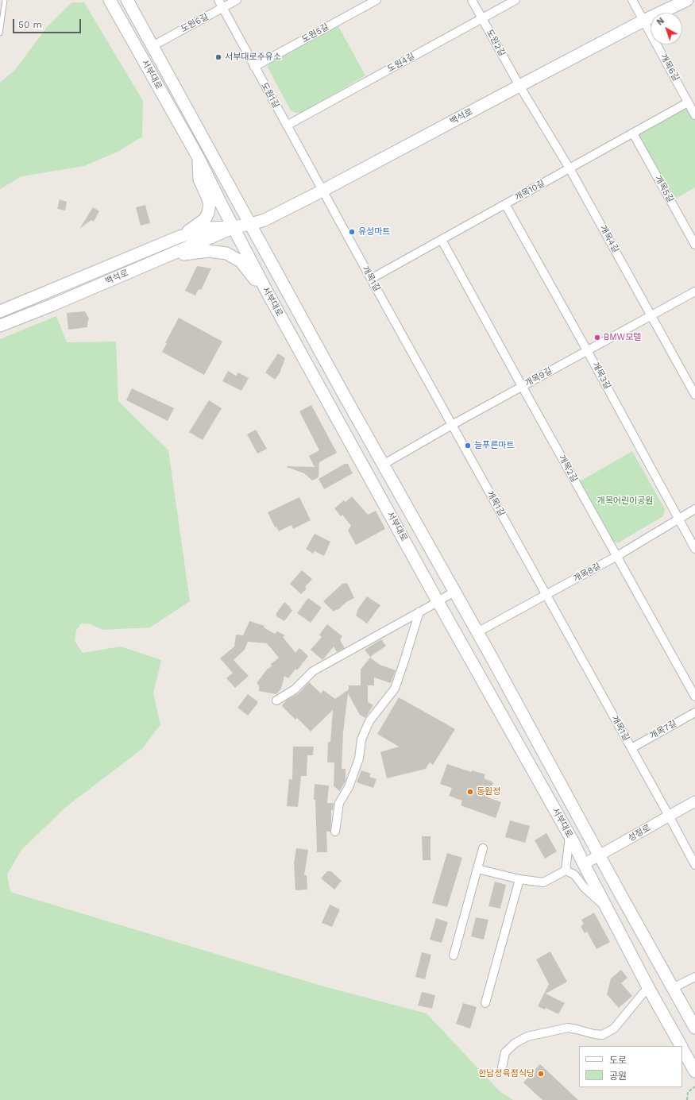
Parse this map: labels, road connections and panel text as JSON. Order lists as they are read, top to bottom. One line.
{"streets":{"main road":["서부대로","백석로"],"street":["도원6길","도원5길","도원2길","도원4길","개목6길","도원1길","개목5길","개목10길","개목4길","개목1길","개목3길","개목9길","개목2길","개목8길","개목7길","성정로"]},"crossings":[["도원6길","서부대로"],["도원6길","도원1길"],["도원5길","도원1길"],["도원2길","도원4길"],["도원2길","백석로"],["도원2길","개목4길"],["도원4길","도원1길"],["개목6길","백석로"],["개목6길","개목10길"],["서부대로","백석로"],["서부대로","개목9길"],["서부대로","개목8길"],["서부대로","성정로"],["도원1길","백석로"],["도원1길","개목1길"],["백석로","개목4길"],["백석로","개목1길"],["개목5길","개목10길"],["개목10길","개목4길"],["개목10길","개목1길"],["개목10길","개목3길"],["개목10길","개목2길"],["개목4길","개목9길"],["개목1길","개목9길"],["개목1길","개목8길"],["개목1길","개목7길"],["개목1길","성정로"],["개목3길","개목9길"],["개목3길","개목8길"],["개목9길","개목2길"],["개목2길","개목8길"]],"parks":["개목어린이공원"],"places":["서부대로주유소","유성마트","BMW모텔","늘푸른마트","동원정","한남정육점식당"],"legend":["도로","공원"],"scale_bar":"50 m","north":"top left"}
